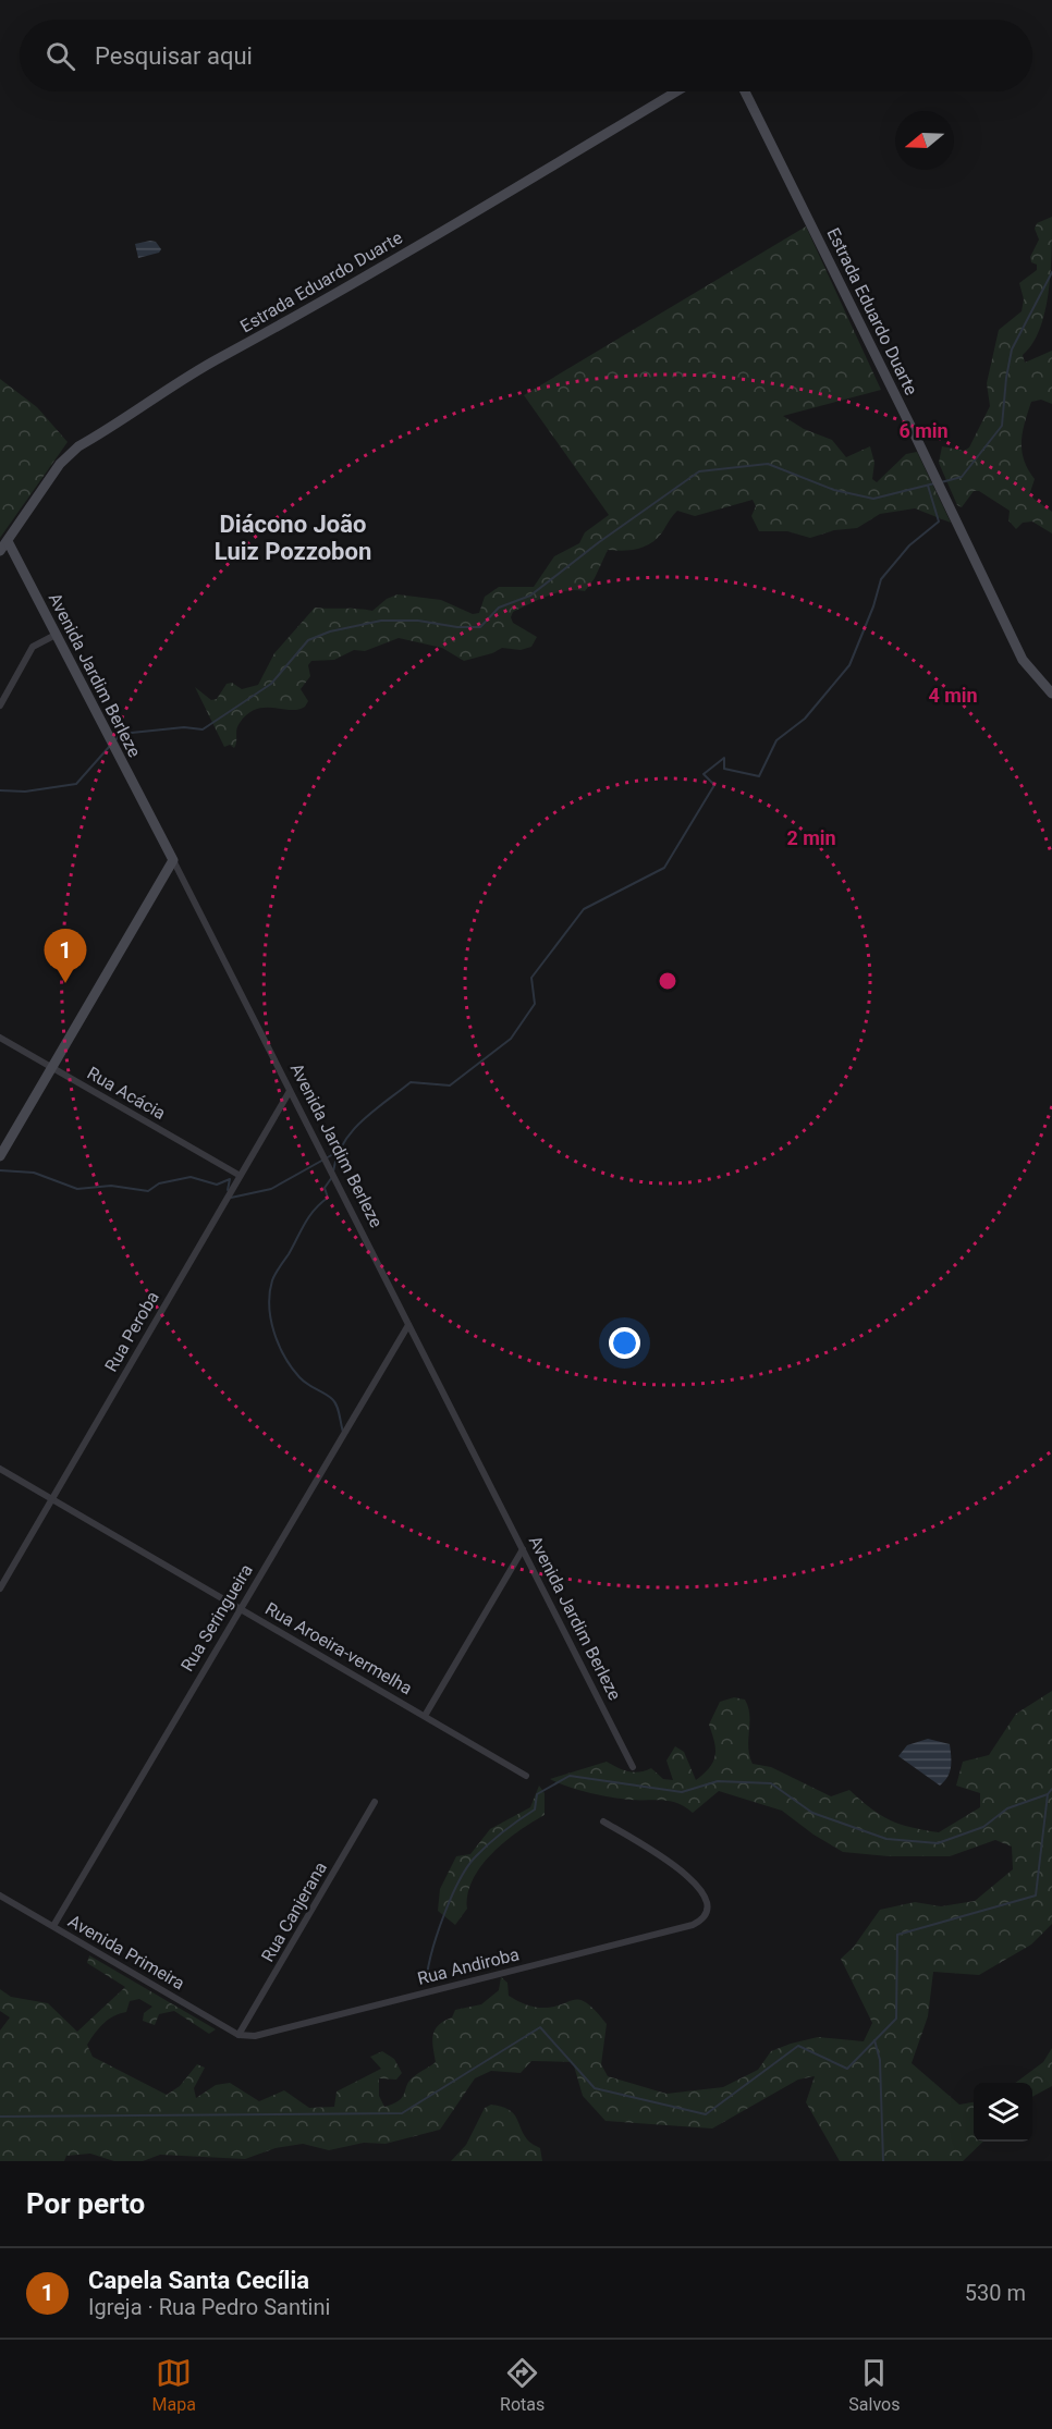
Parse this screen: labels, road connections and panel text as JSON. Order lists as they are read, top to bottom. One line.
{"streets":{"street":["Estrada Eduardo Duarte","Avenida Jardim Berleze","Rua Acácia","Rua Peroba","Rua Seringueira","Rua Aroeira-vermelha","Rua Canjerana","Avenida Primeira","Rua Andiroba"]},"crossings":[["Estrada Eduardo Duarte","Avenida Jardim Berleze"],["Avenida Jardim Berleze","Rua Peroba"],["Avenida Jardim Berleze","Rua Seringueira"],["Rua Acácia","Rua Peroba"],["Rua Peroba","Rua Aroeira-vermelha"],["Rua Seringueira","Rua Aroeira-vermelha"],["Rua Seringueira","Avenida Primeira"],["Rua Canjerana","Avenida Primeira"],["Rua Canjerana","Rua Andiroba"],["Avenida Primeira","Rua Andiroba"]],"districts":["Diácono João Luiz Pozzobon"],"north":"left","page":{"search":"Pesquisar aqui","pins":"1","heading":"Por perto","list":[{"mark":"1","name":"Capela Santa Cecília","note":"Igreja · Rua Pedro Santini","value":"530 m"}],"nav":["Mapa","Rotas","Salvos"]},"rings":["6 min","4 min","2 min"]}
